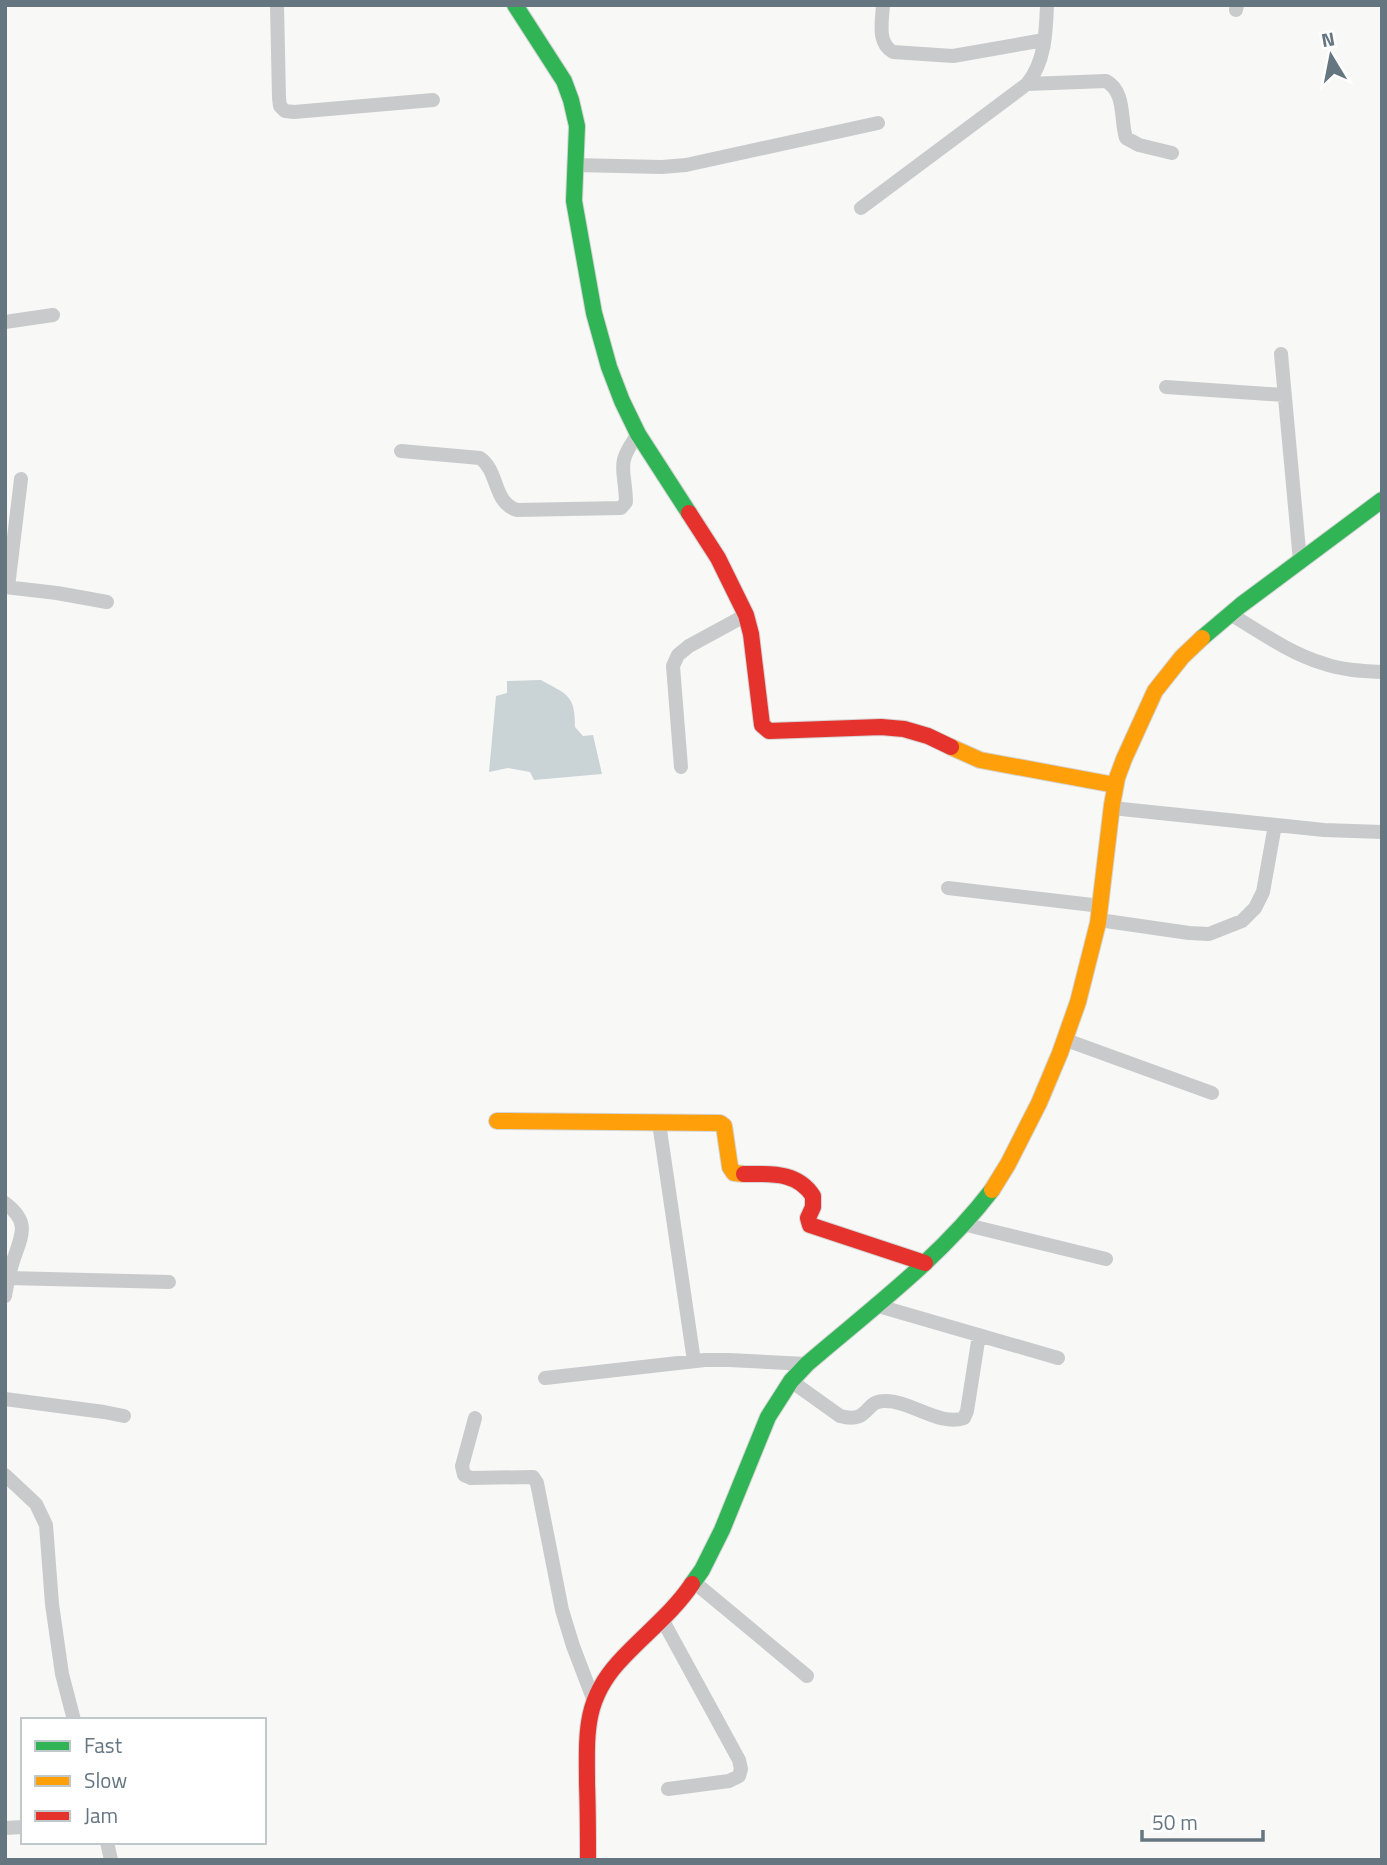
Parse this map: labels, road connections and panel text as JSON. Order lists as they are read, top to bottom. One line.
{"legend":["Fast","Slow","Jam"],"scale_bar":"50 m","north":"top"}
